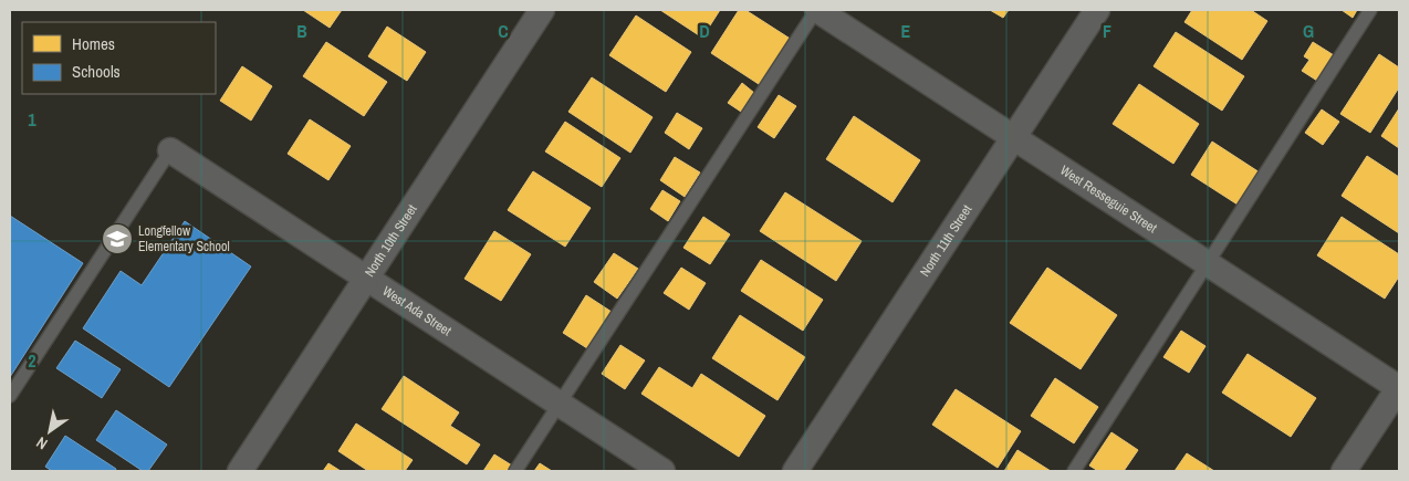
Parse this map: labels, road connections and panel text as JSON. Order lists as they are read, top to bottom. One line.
{"streets":{"street":["West Resseguie Street","North 10th Street","North 11th Street","West Ada Street"]},"crossings":[["West Resseguie Street","North 11th Street"],["North 10th Street","West Ada Street"]],"places":{"school or university":["Longfellow Elementary School"]},"legend":["Homes","Schools"],"north":"bottom left","grid":{"columns":["B","C","D","E","F","G"],"rows":["1","2"]}}
